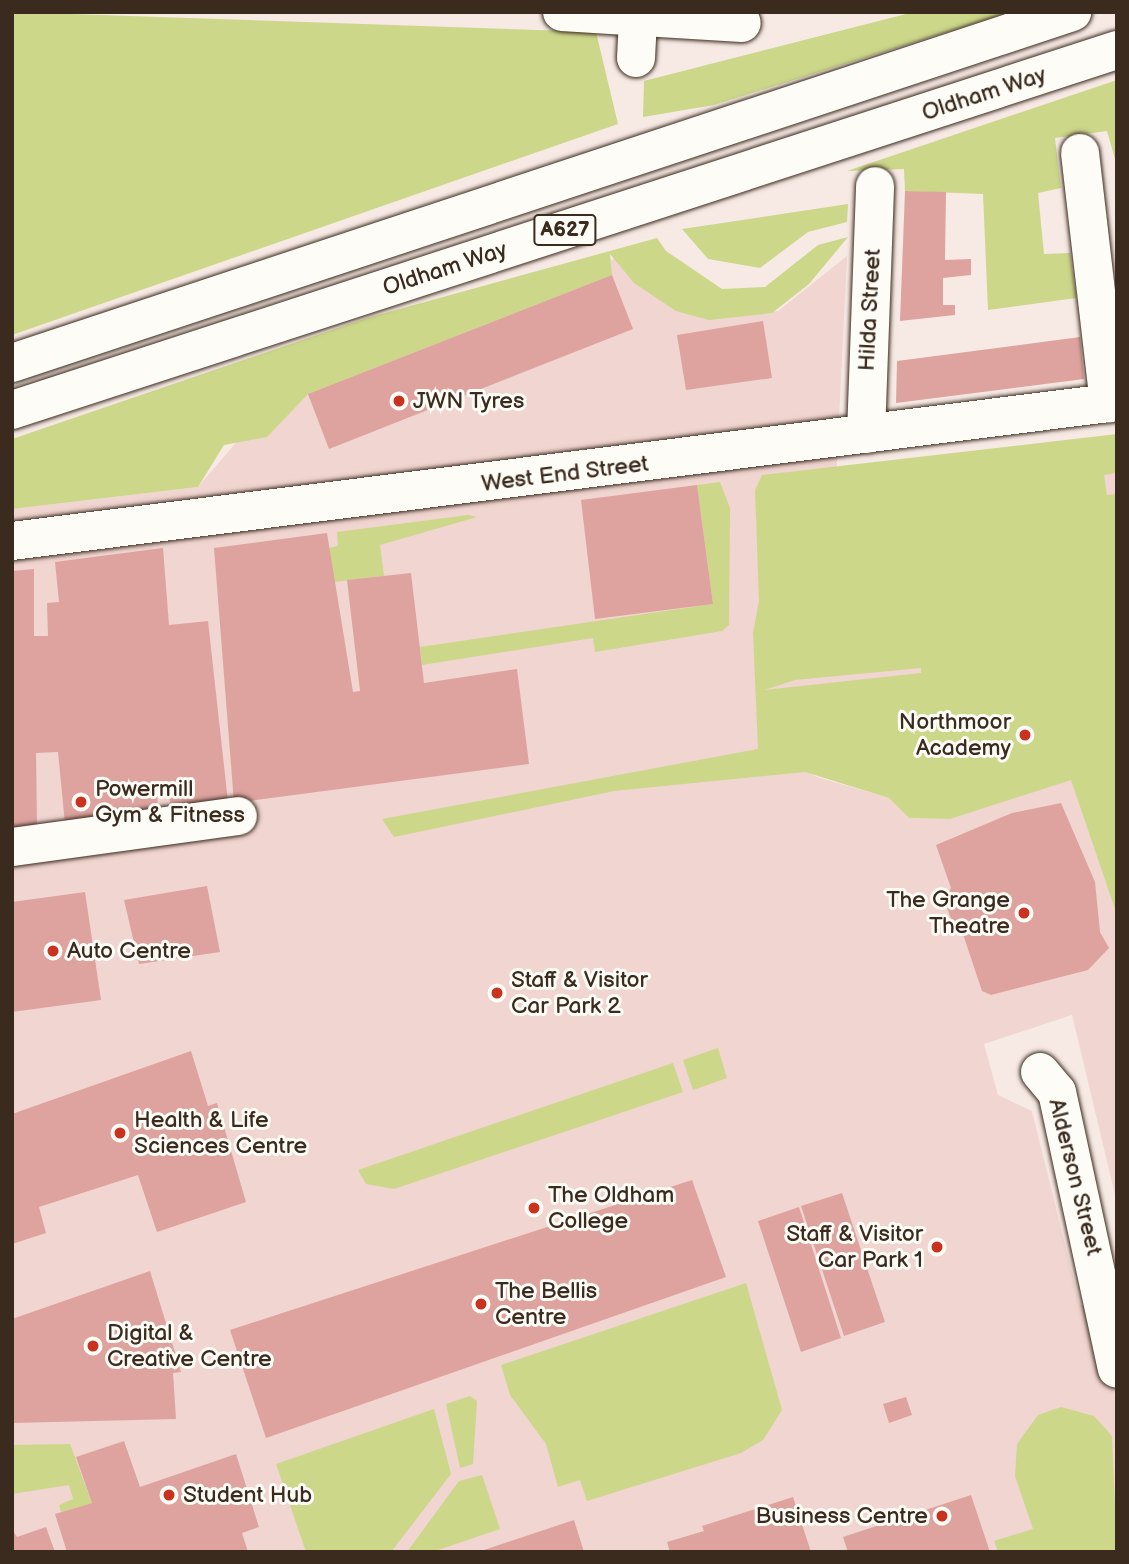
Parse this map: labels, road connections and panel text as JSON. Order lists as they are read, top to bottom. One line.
{"streets":{"main road":["Oldham Way","A627","Hilda Street","West End Street","Alderson Street"]},"crossings":[["Hilda Street","West End Street"]],"places":["JWN Tyres","Northmoor Academy","Powermill Gym & Fitness","The Grange Theatre","Auto Centre","Staff & Visitor Car Park 2","Health & Life Sciences Centre","The Oldham College","Staff & Visitor Car Park 1","The Bellis Centre","Digital & Creative Centre","Student Hub","Business Centre"]}
